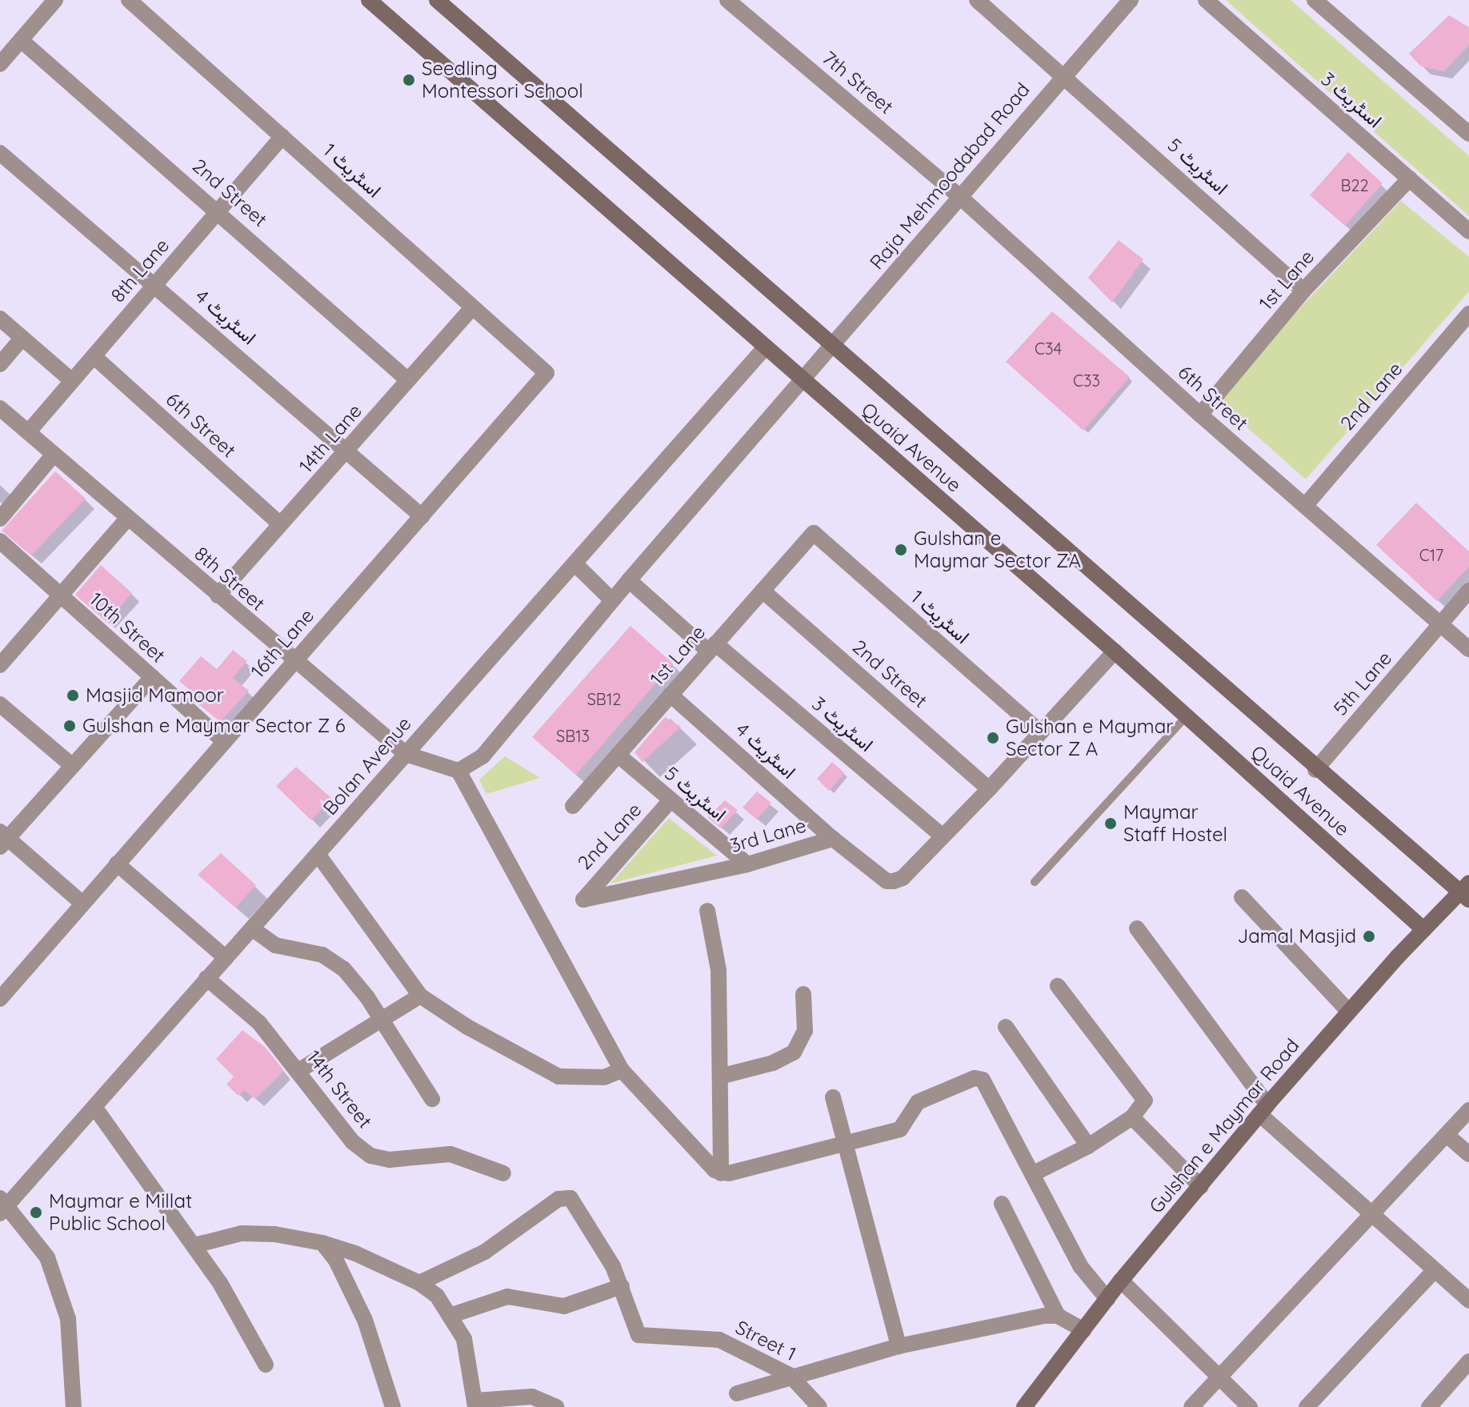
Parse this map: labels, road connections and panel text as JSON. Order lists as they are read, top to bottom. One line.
{"streets":{"main road":["Quaid Avenue","Gulshan e Maymar Road"],"street":["7th Street","اسٹریٹ 3","اسٹریٹ 5","اسٹریٹ 1","Raja Mehmoodabad Road","2nd Street","8th Lane","1st Lane","اسٹریٹ 4","2nd Lane","6th Street","14th Lane","8th Street","10th Street","16th Lane","5th Lane","Bolan Avenue","3rd Lane","14th Street","Street 1"]},"crossings":[["7th Street","Raja Mehmoodabad Road"],["7th Street","6th Street"],["اسٹریٹ 3","1st Lane"],["اسٹریٹ 3","3rd Lane"],["اسٹریٹ 5","Raja Mehmoodabad Road"],["اسٹریٹ 5","1st Lane"],["اسٹریٹ 5","2nd Lane"],["اسٹریٹ 5","3rd Lane"],["اسٹریٹ 1","8th Lane"],["اسٹریٹ 1","1st Lane"],["اسٹریٹ 1","14th Lane"],["اسٹریٹ 1","16th Lane"],["اسٹریٹ 1","3rd Lane"],["Raja Mehmoodabad Road","6th Street"],["Raja Mehmoodabad Road","Quaid Avenue"],["2nd Street","8th Lane"],["2nd Street","1st Lane"],["2nd Street","14th Lane"],["2nd Street","3rd Lane"],["8th Lane","اسٹریٹ 4"],["8th Lane","6th Street"],["8th Lane","8th Street"],["1st Lane","اسٹریٹ 4"],["1st Lane","6th Street"],["اسٹریٹ 4","14th Lane"],["اسٹریٹ 4","16th Lane"],["اسٹریٹ 4","3rd Lane"],["2nd Lane","6th Street"],["2nd Lane","3rd Lane"],["6th Street","14th Lane"],["6th Street","5th Lane"],["14th Lane","8th Street"],["Quaid Avenue","5th Lane"],["Quaid Avenue","Bolan Avenue"],["Quaid Avenue","3rd Lane"],["Quaid Avenue","Gulshan e Maymar Road"],["8th Street","16th Lane"],["8th Street","Bolan Avenue"],["10th Street","16th Lane"],["Bolan Avenue","14th Street"]],"places":["Seedling Montessori School","Gulshan e Maymar Sector ZA","Masjid Mamoor","Gulshan e Maymar Sector Z 6","Gulshan e Maymar Sector Z A","Maymar Staff Hostel","Jamal Masjid","Maymar e Millat Public School"],"house_numbers":["B22","C34","C33","C17","SB12","SB13"]}
